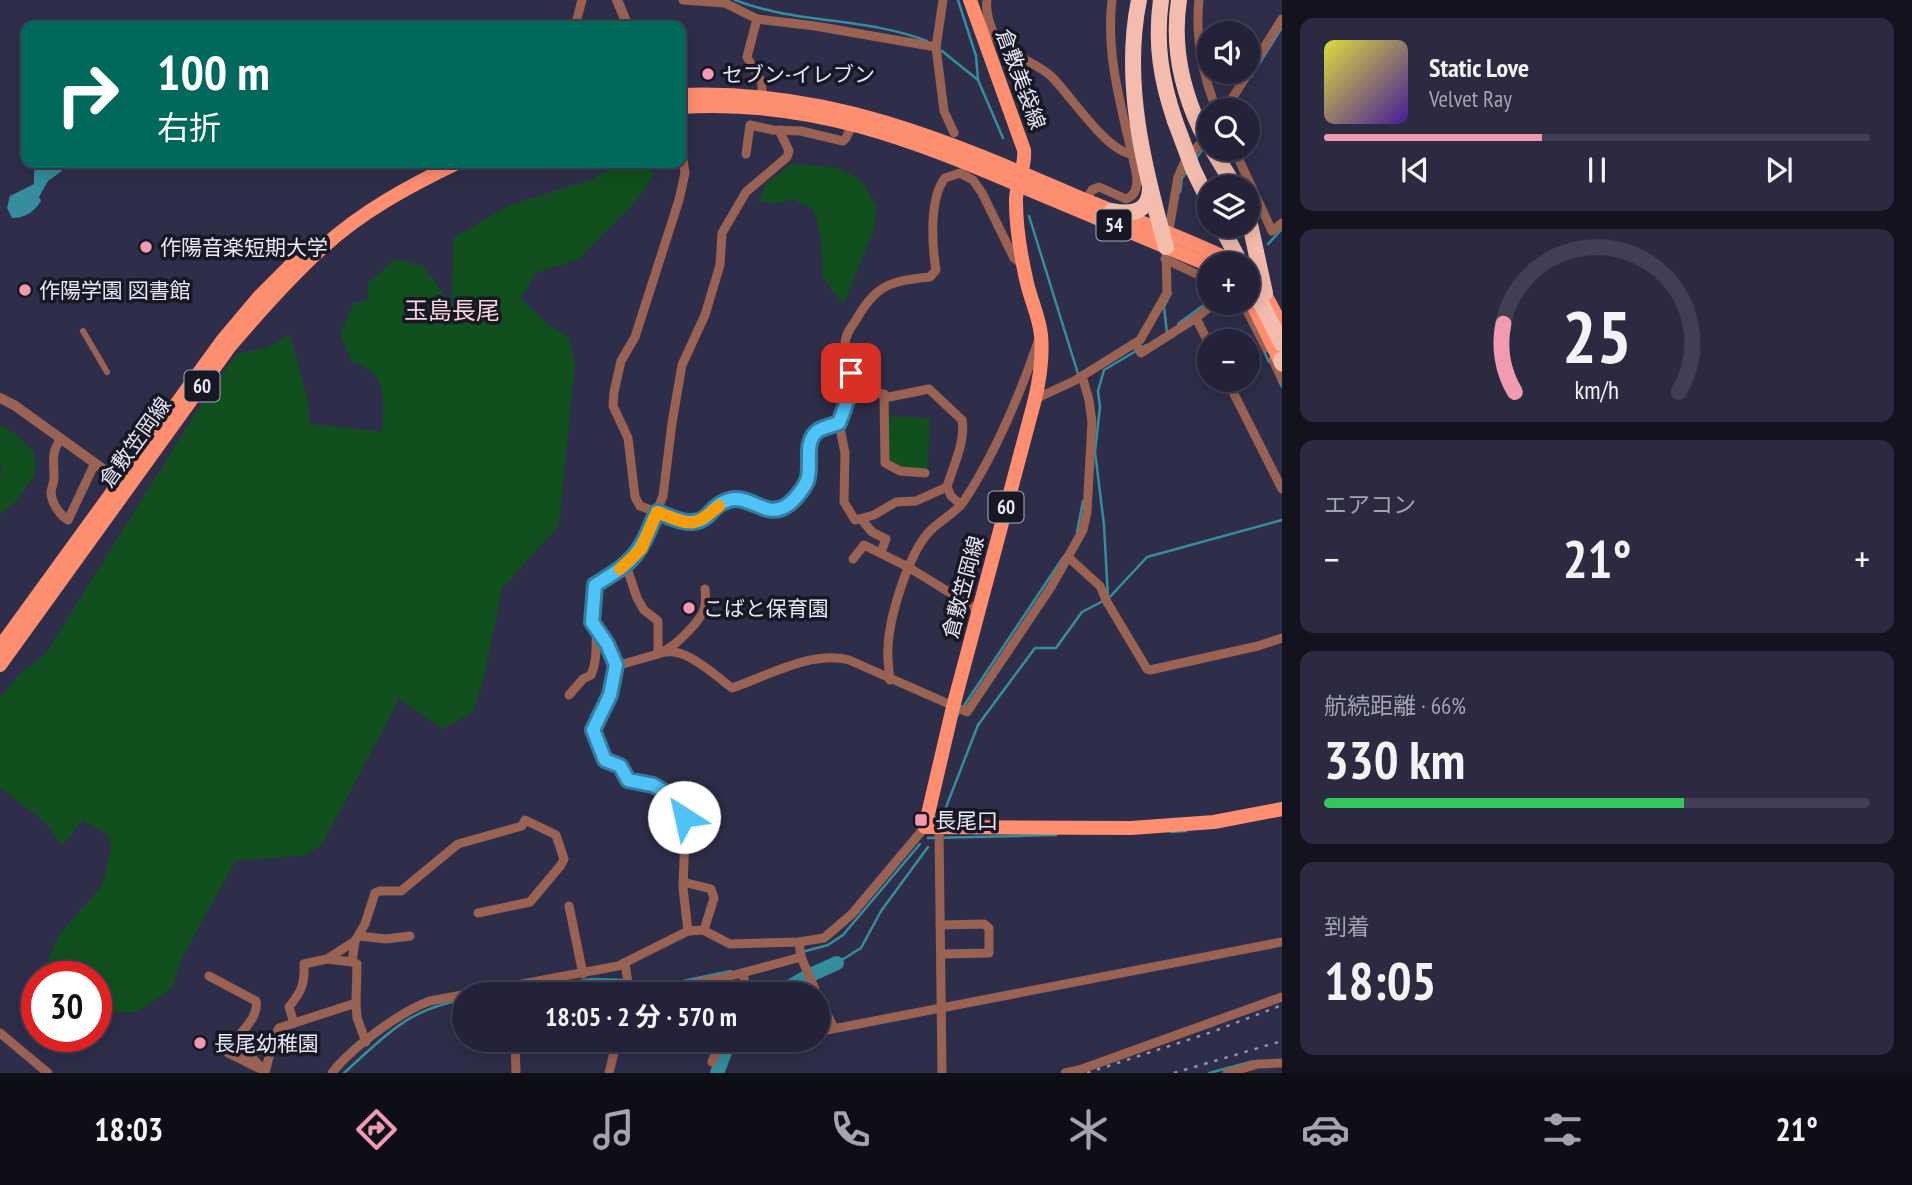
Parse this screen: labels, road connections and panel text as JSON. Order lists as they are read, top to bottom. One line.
{"streets":{"main road":["倉敷美袋線","54","60","倉敷笠岡線"]},"crossings":[["倉敷美袋線","54"],["倉敷美袋線","倉敷笠岡線"],["54","倉敷笠岡線"]],"districts":["玉島長尾"],"places":{"other":["セブン-イレブン","作陽音楽短期大学","作陽学園 図書館","こばと保育園","長尾幼稚園"],"transit":["長尾口"]},"page":{"map_buttons":["+","−"],"turn":["100 m","右折"],"song":["Static Love","Velvet Ray"],"tile":["エアコン",["航続距離 · 66%","330 km"],["到着","18:05"]],"heat":["−","21°","+"],"limit":"30","trip":"18:05 · 2 分 · 570 m","tabs":["18:03","21°"],"gauge":["25","km/h"]}}
